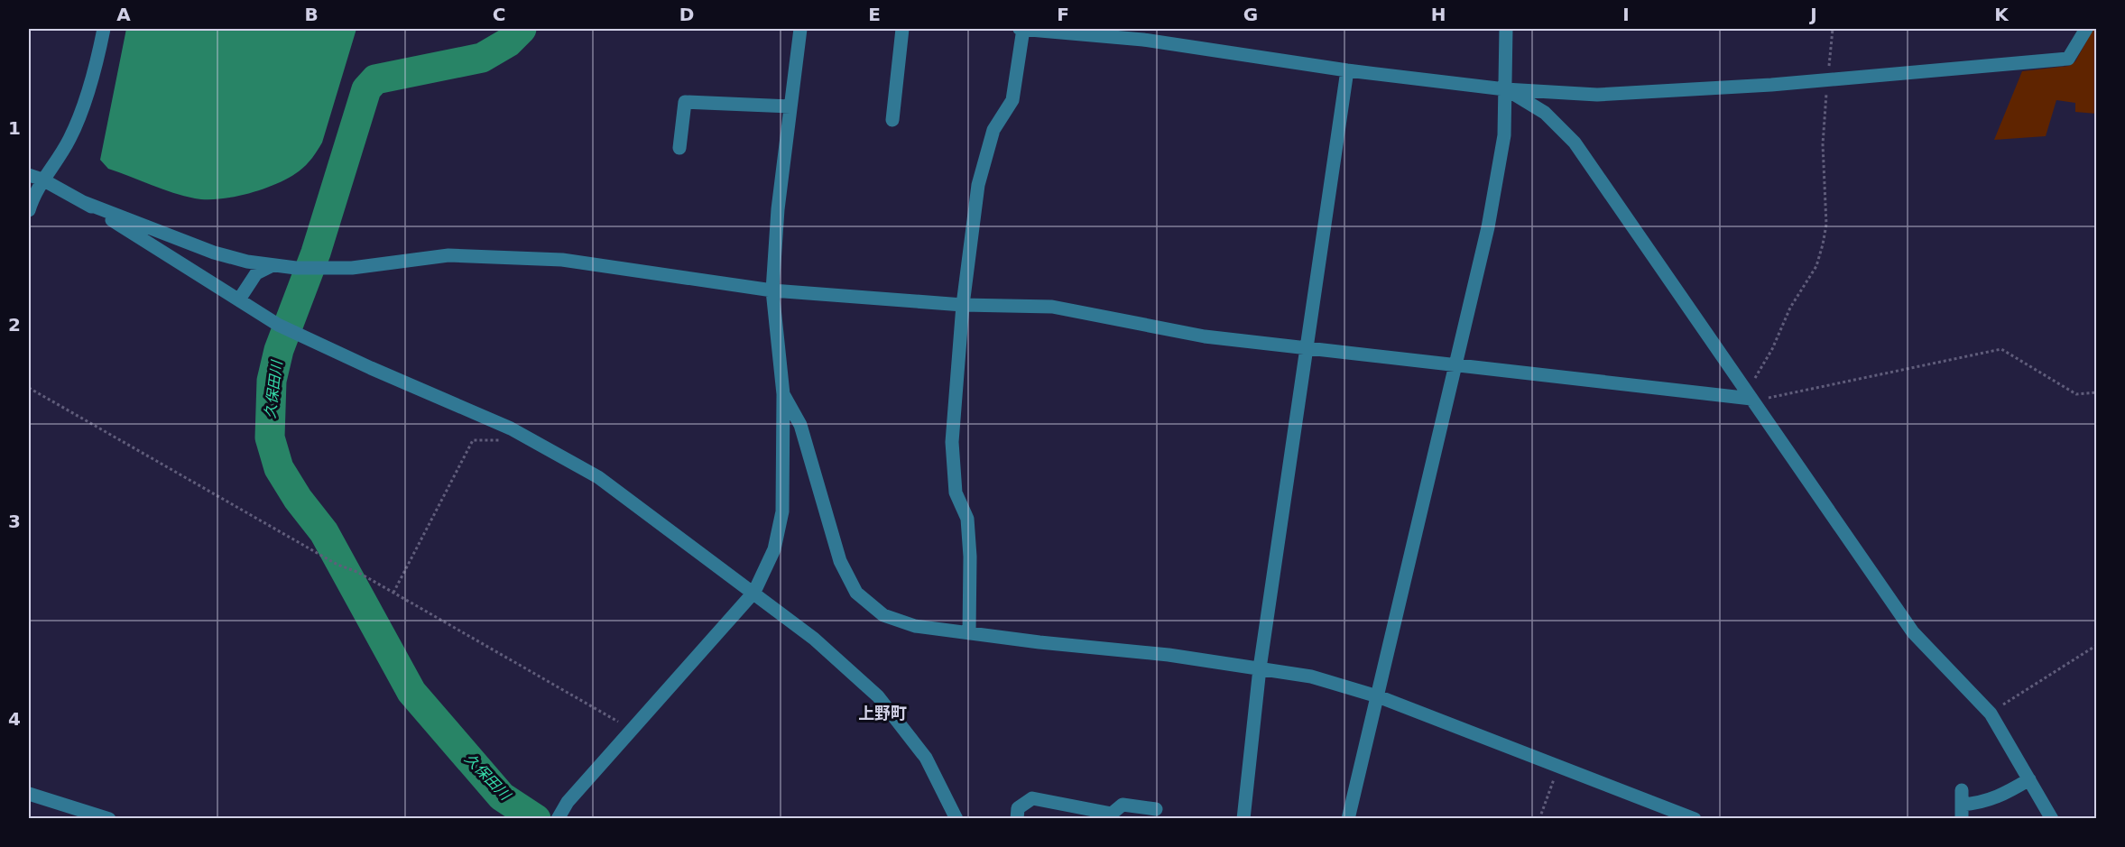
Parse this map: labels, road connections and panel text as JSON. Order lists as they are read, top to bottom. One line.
{"districts":["上野町"],"water":["久保田川"],"grid":{"columns":["A","B","C","D","E","F","G","H","I","J","K"],"rows":["1","2","3","4"]}}
